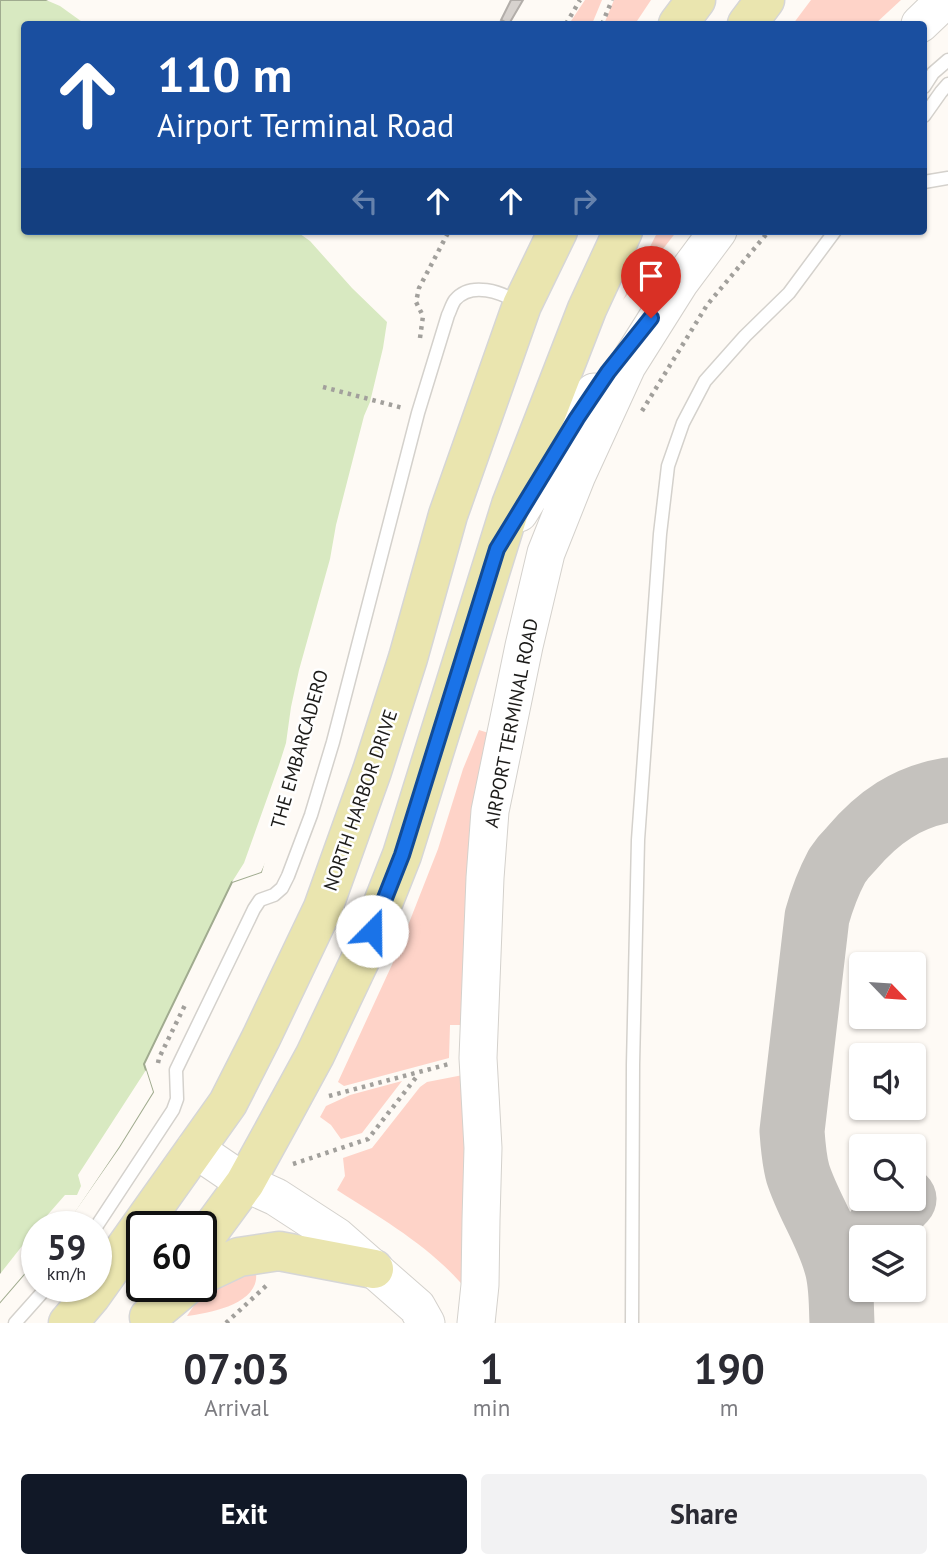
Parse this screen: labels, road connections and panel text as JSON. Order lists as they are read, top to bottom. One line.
{"streets":{"main road":["AIRPORT TERMINAL ROAD","NORTH HARBOR DRIVE"]},"north":"bottom right","page":{"turn":["110 m","Airport Terminal Road"],"speed":"59 km/h","limit":"60","eta":["07:03","Arrival","1","min","190","m"],"buttons":["Exit","Share"]}}
